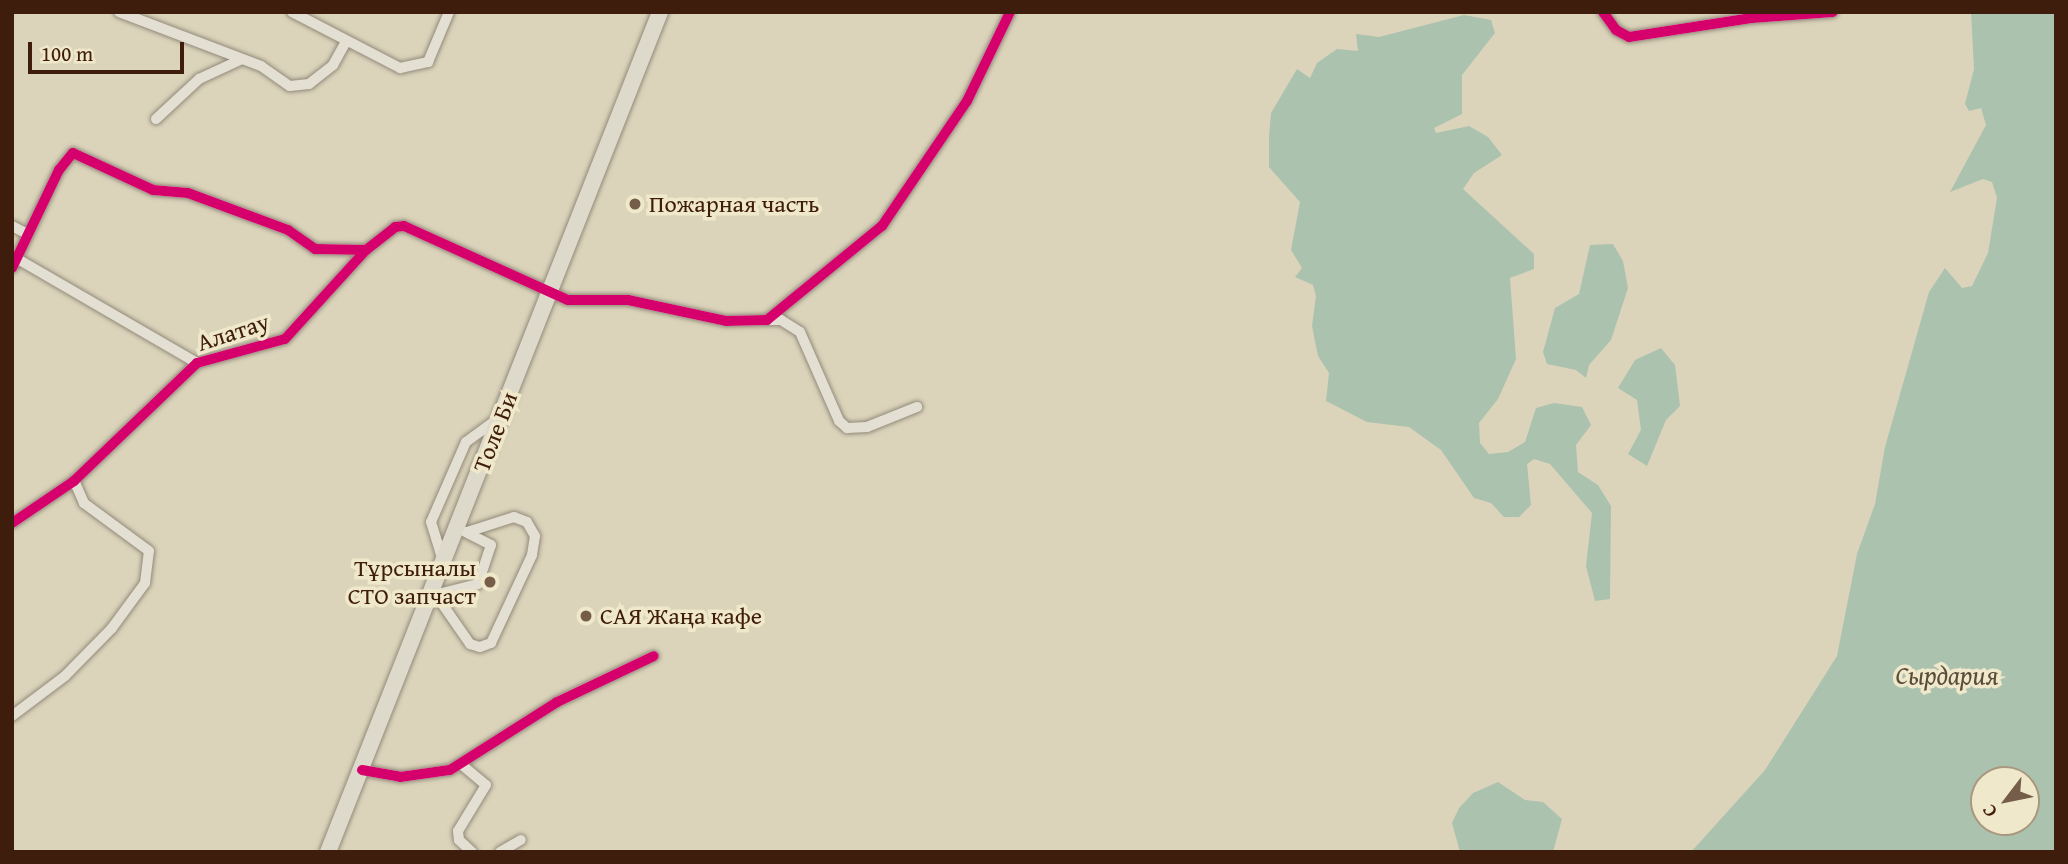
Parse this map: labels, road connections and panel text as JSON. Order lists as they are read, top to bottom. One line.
{"streets":{"main road":["Толе Би"],"street":["Алатау"]},"crossings":[["Алатау","Толе Би"]],"water":["Сырдария"],"places":["Пожарная часть","Тұрсыналы СТО запчаст","САЯ Жаңа кафе"],"scale_bar":"100 m","north":"bottom left"}
